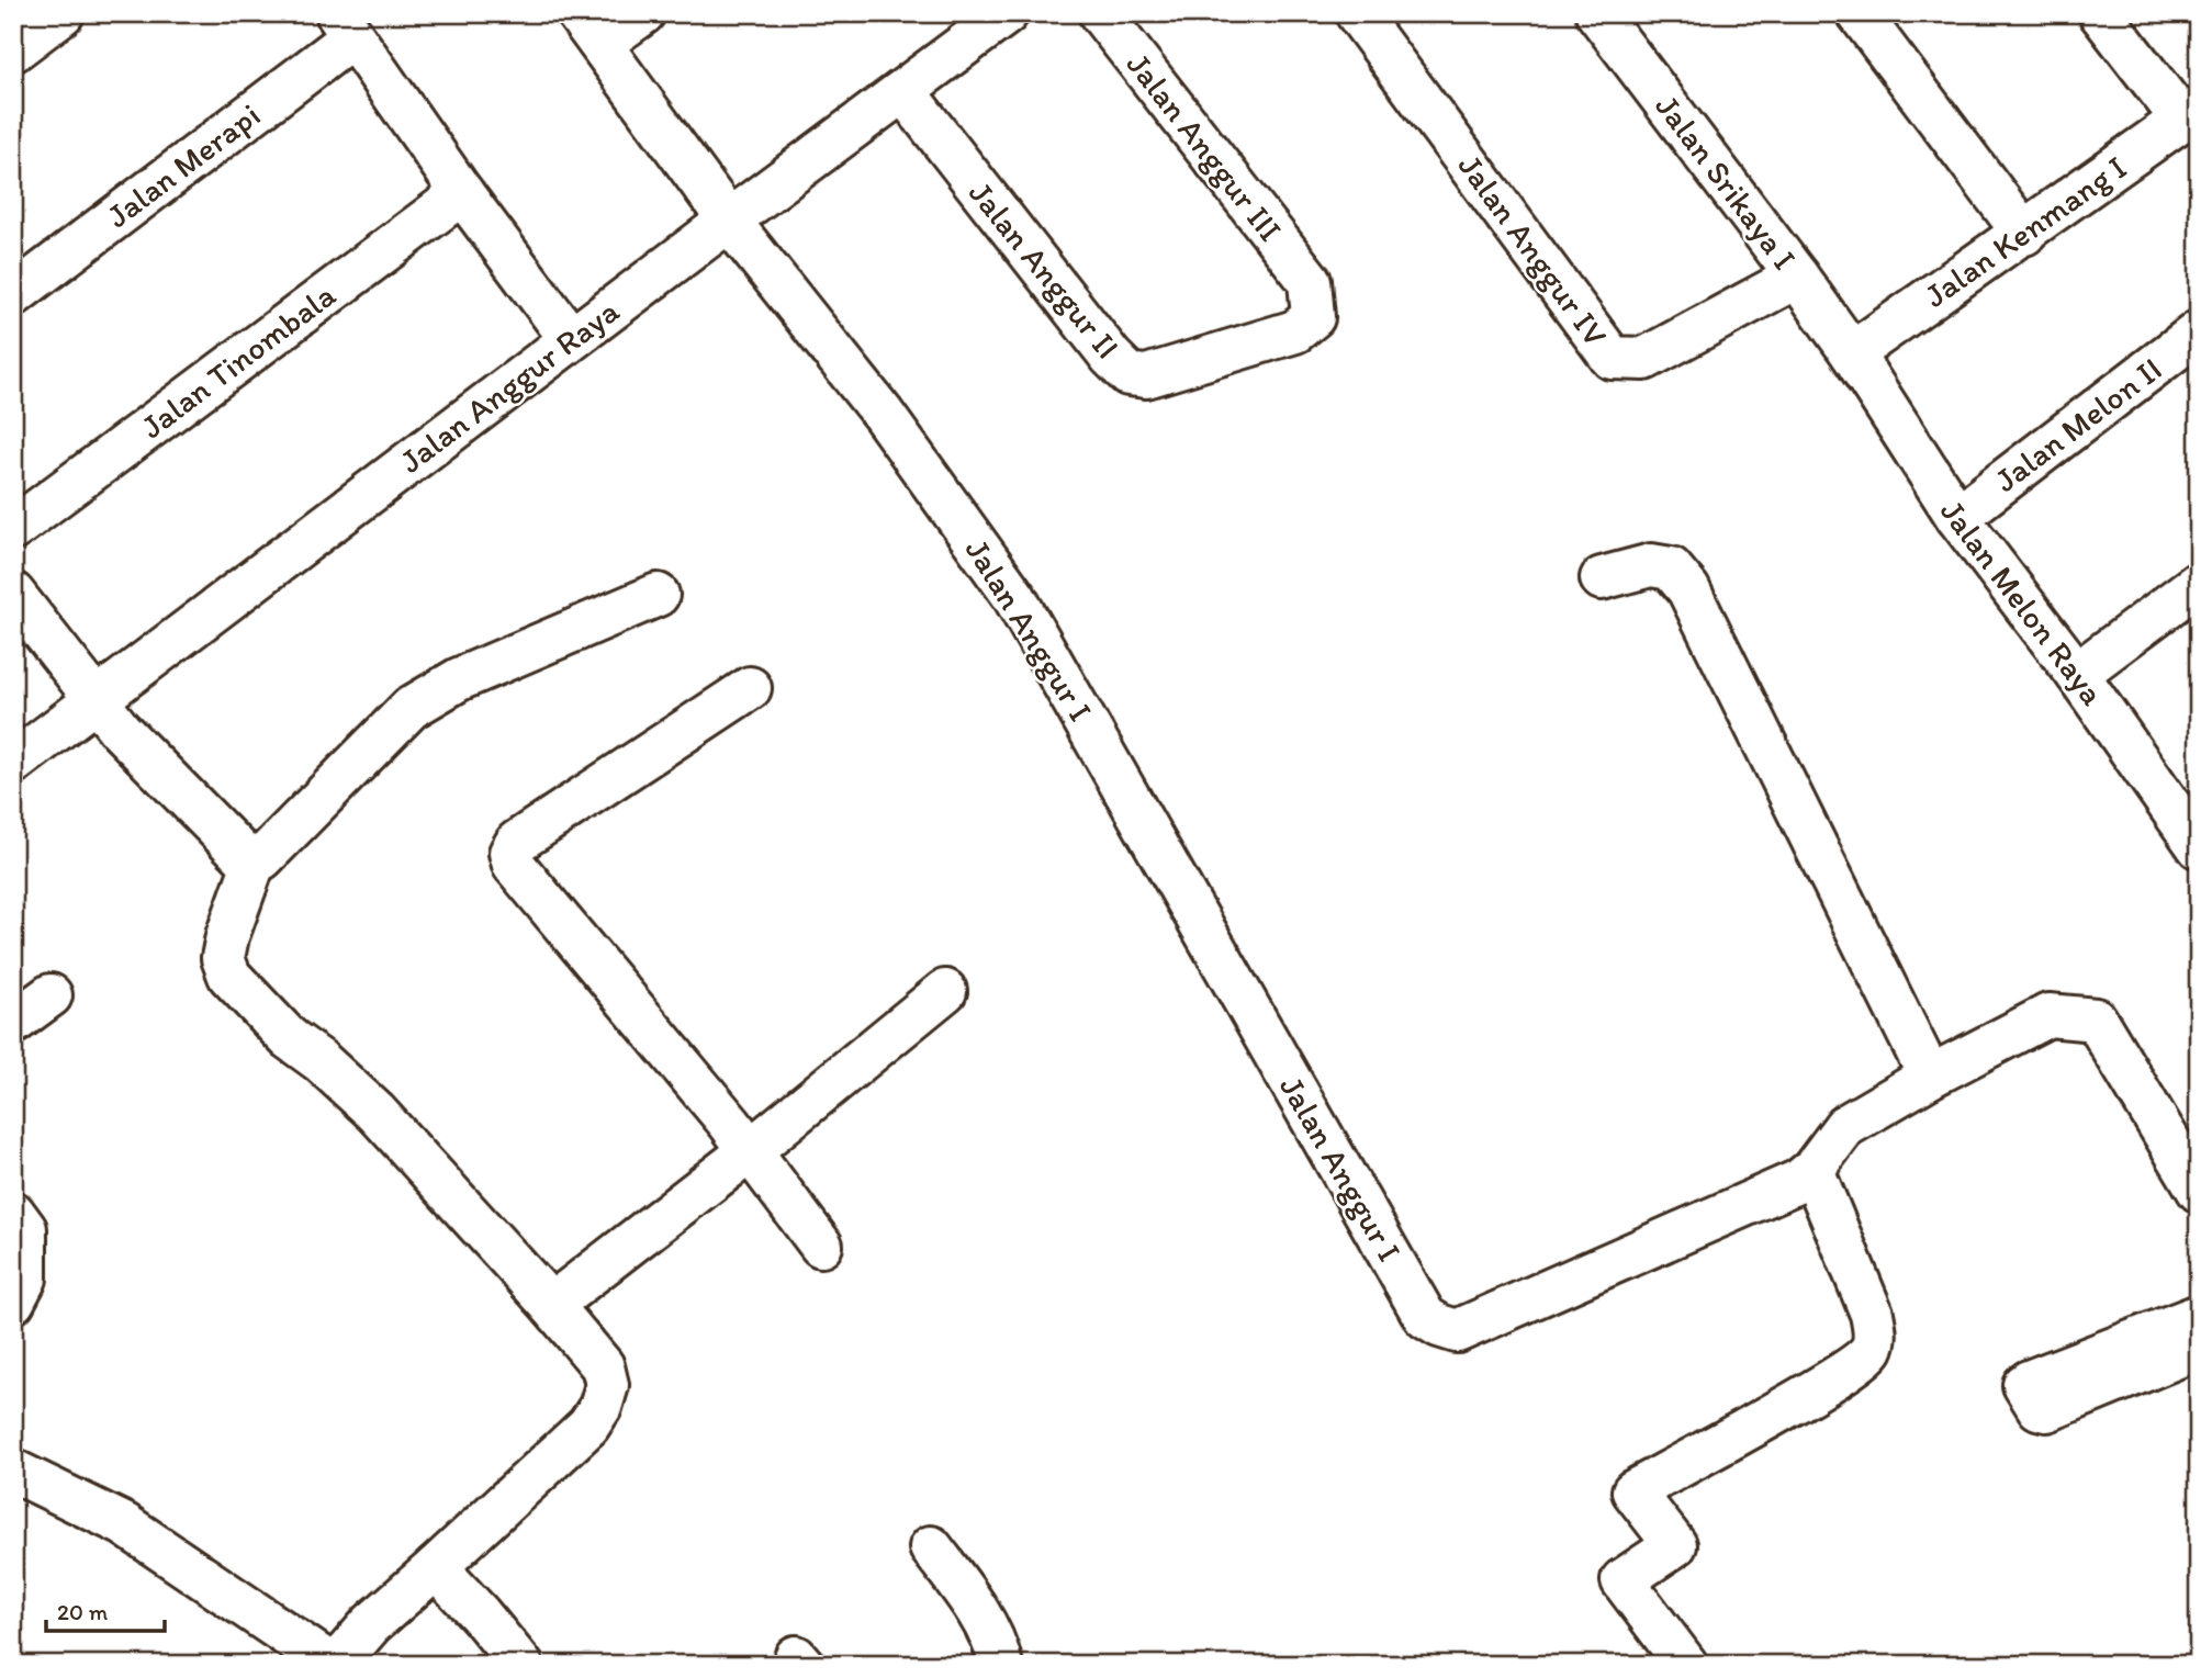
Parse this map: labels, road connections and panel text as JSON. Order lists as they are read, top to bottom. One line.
{"streets":{"street":["Jalan Anggur III","Jalan Merapi","Jalan Srikaya I","Jalan Kenmang I","Jalan Anggur IV","Jalan Anggur II","Jalan Tinombala","Jalan Anggur Raya","Jalan Melon II","Jalan Melon Raya","Jalan Anggur I"]},"crossings":[["Jalan Anggur III","Jalan Anggur II"],["Jalan Srikaya I","Jalan Kenmang I"],["Jalan Srikaya I","Jalan Anggur IV"],["Jalan Srikaya I","Jalan Melon Raya"],["Jalan Kenmang I","Jalan Melon Raya"],["Jalan Anggur II","Jalan Anggur Raya"],["Jalan Anggur Raya","Jalan Anggur I"],["Jalan Melon II","Jalan Melon Raya"]],"scale_bar":"20 m"}
